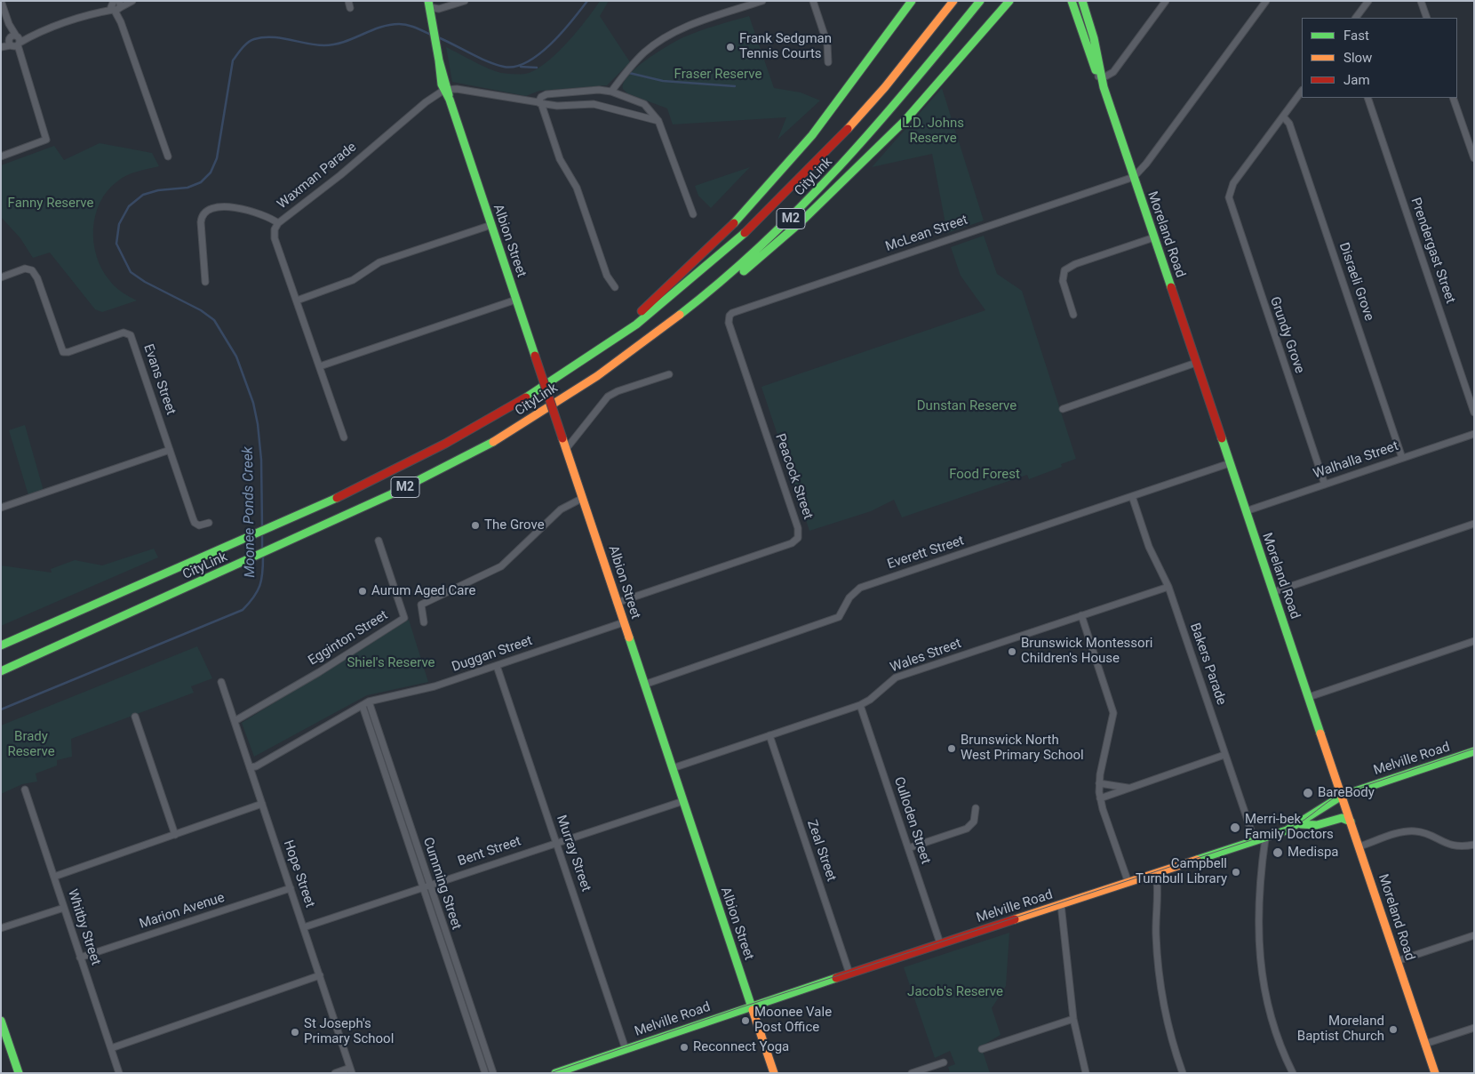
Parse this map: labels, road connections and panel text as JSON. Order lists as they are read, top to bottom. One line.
{"streets":{"main road":["CityLink","M2","Moreland Road","Albion Street","Melville Road"],"street":["Waxman Parade","McLean Street","Prendergast Street","Disraeli Grove","Grundy Grove","Evans Street","Walhalla Street","Peacock Street","Everett Street","Egginton Street","Duggan Street","Wales Street","Bakers Parade","Culloden Street","Zeal Street","Bent Street","Murray Street","Hope Street","Cumming Street","Marion Avenue","Whitby Street"]},"crossings":[["Waxman Parade","Albion Street"],["McLean Street","Moreland Road"],["McLean Street","Peacock Street"],["Moreland Road","Walhalla Street"],["Moreland Road","Everett Street"],["Moreland Road","Melville Road"],["Albion Street","Peacock Street"],["Albion Street","Everett Street"],["Albion Street","Duggan Street"],["Albion Street","Wales Street"],["Albion Street","Melville Road"],["Albion Street","Bent Street"],["Disraeli Grove","Grundy Grove"],["Disraeli Grove","Walhalla Street"],["Grundy Grove","Walhalla Street"],["Everett Street","Bakers Parade"],["Egginton Street","Hope Street"],["Duggan Street","Murray Street"],["Duggan Street","Hope Street"],["Duggan Street","Cumming Street"],["Wales Street","Bakers Parade"],["Wales Street","Culloden Street"],["Wales Street","Zeal Street"],["Bakers Parade","Melville Road"],["Melville Road","Culloden Street"],["Melville Road","Zeal Street"],["Melville Road","Murray Street"],["Bent Street","Murray Street"],["Bent Street","Hope Street"],["Bent Street","Cumming Street"],["Hope Street","Marion Avenue"],["Marion Avenue","Whitby Street"]],"water":["Moonee Ponds Creek"],"parks":["Fraser Reserve","L.D. Johns Reserve","Fanny Reserve","Dunstan Reserve","Food Forest","Shiel's Reserve","Brady Reserve","Jacob's Reserve"],"places":["Frank Sedgman Tennis Courts","The Grove","Aurum Aged Care","Brunswick Montessori Children's House","Brunswick North West Primary School","BareBody","Merri-bek Family Doctors","Medispa","Campbell Turnbull Library","Moonee Vale Post Office","Moreland Baptist Church","St Joseph's Primary School","Reconnect Yoga"],"legend":["Fast","Slow","Jam"]}
